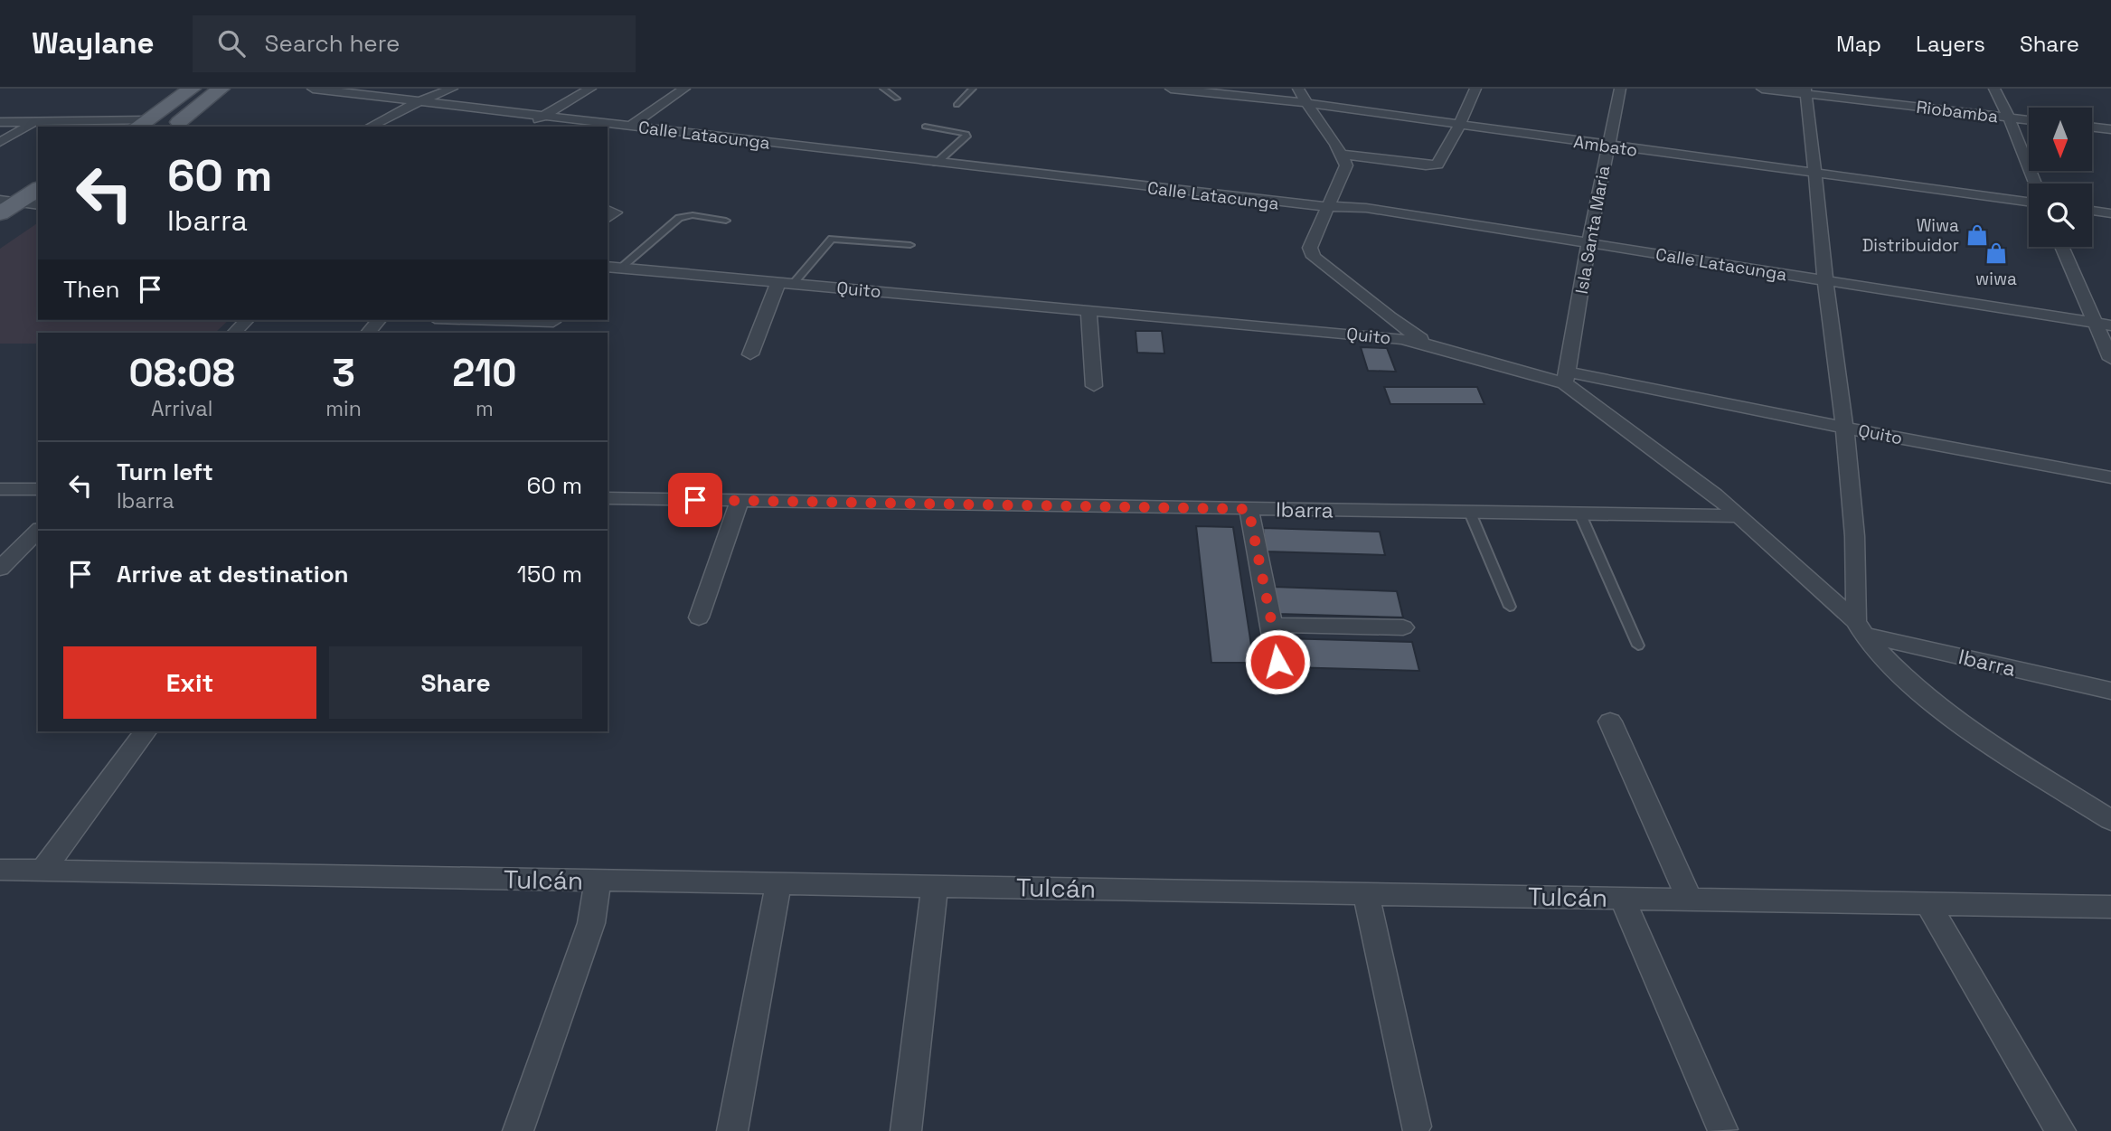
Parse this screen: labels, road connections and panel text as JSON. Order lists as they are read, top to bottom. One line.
{"streets":{"street":["Riobamba","Calle Latacunga","Ambato","Isla Santa Maria","Quito","Ibarra","Tulcán"]},"crossings":[["Calle Latacunga","Isla Santa Maria"],["Ambato","Isla Santa Maria"],["Isla Santa Maria","Quito"]],"places":{"shop":["Wiwa Distribuidor","wiwa"]},"north":"bottom","page":{"header":"Waylane","search":"Search here","nav":["Map","Layers","Share"],"turn":["60 m","Ibarra"],"then":"Then","eta":["08:08","Arrival","3","min","210","m"],"list":[{"name":"Turn left","note":"Ibarra","value":"60 m"},{"name":"Arrive at destination","value":"150 m"}],"buttons":["Exit","Share"]}}
